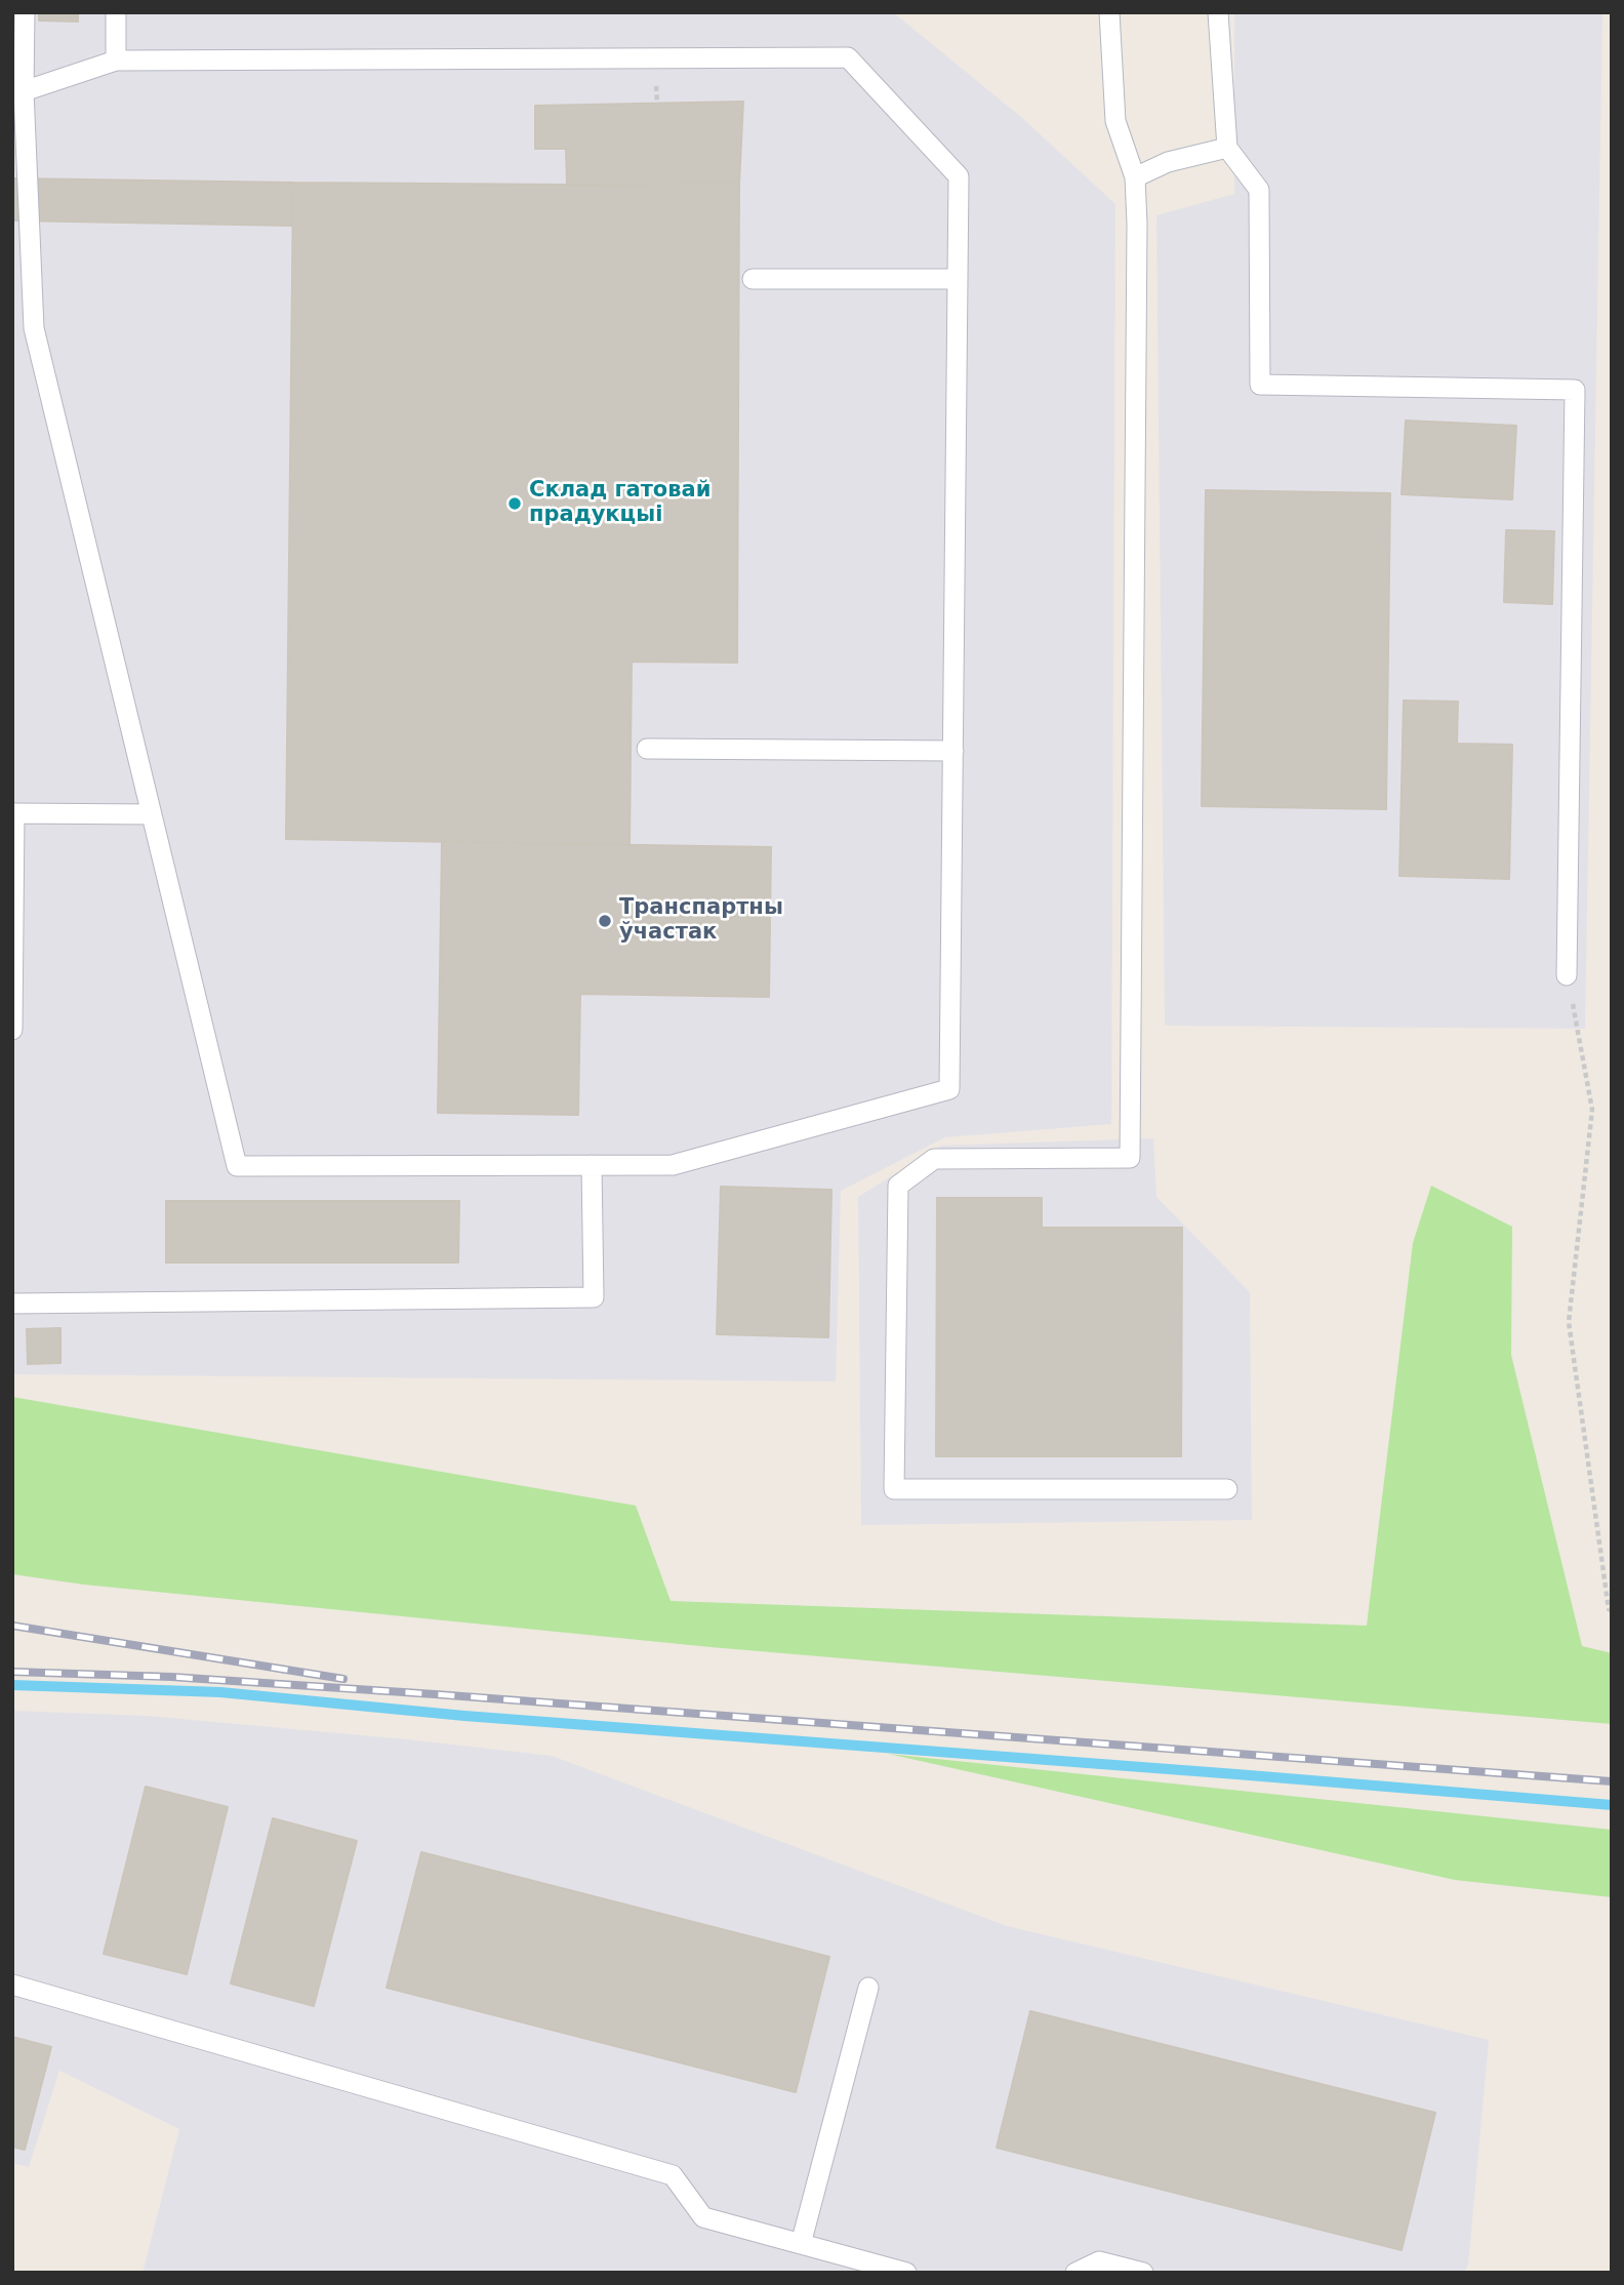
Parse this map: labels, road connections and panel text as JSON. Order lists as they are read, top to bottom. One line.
{"places":["Склад гатовай прадукцыі","Транспартны ўчастак"]}
